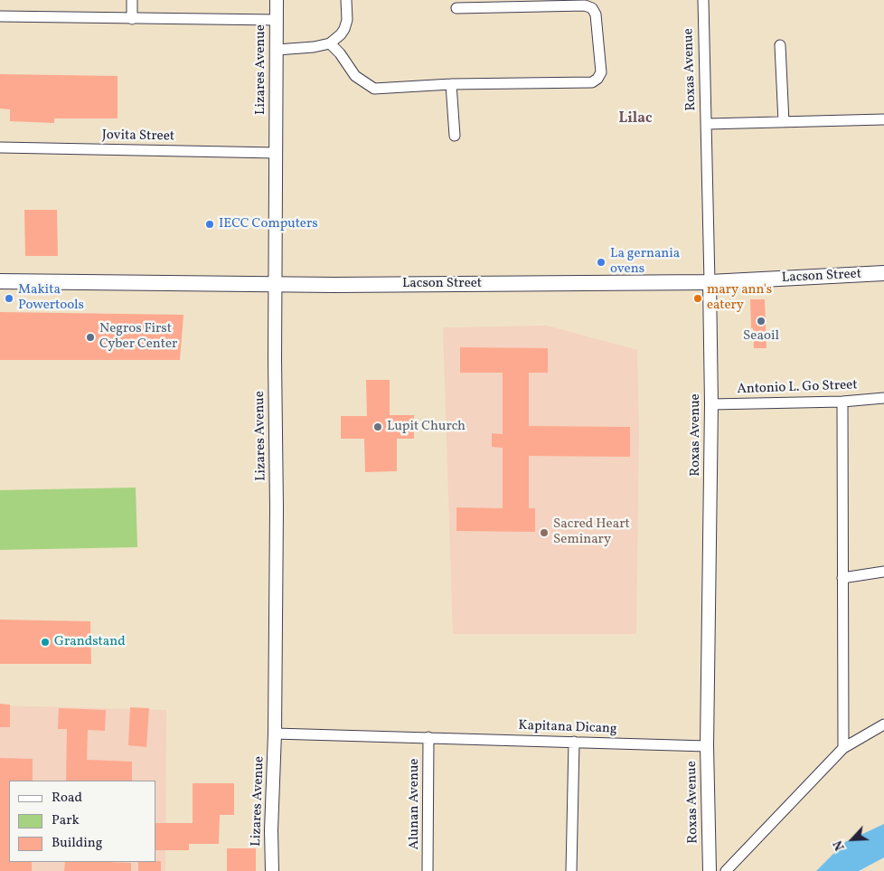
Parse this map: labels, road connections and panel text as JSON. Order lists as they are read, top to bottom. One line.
{"streets":{"main road":["Lacson Street"],"street":["Lizares Avenue","Roxas Avenue","Jovita Street","Antonio L. Go Street","Kapitana Dicang","Alunan Avenue"]},"crossings":[["Lizares Avenue","Jovita Street"],["Lizares Avenue","Lacson Street"],["Lizares Avenue","Kapitana Dicang"],["Roxas Avenue","Lacson Street"],["Roxas Avenue","Antonio L. Go Street"],["Roxas Avenue","Kapitana Dicang"],["Kapitana Dicang","Alunan Avenue"]],"districts":["Lilac"],"places":["IECC Computers","La gernania ovens","Makita Powertools","mary ann's eatery","Seaoil","Negros First Cyber Center","Lupit Church","Sacred Heart Seminary","Grandstand"],"legend":["Road","Park","Building"],"north":"bottom left"}
